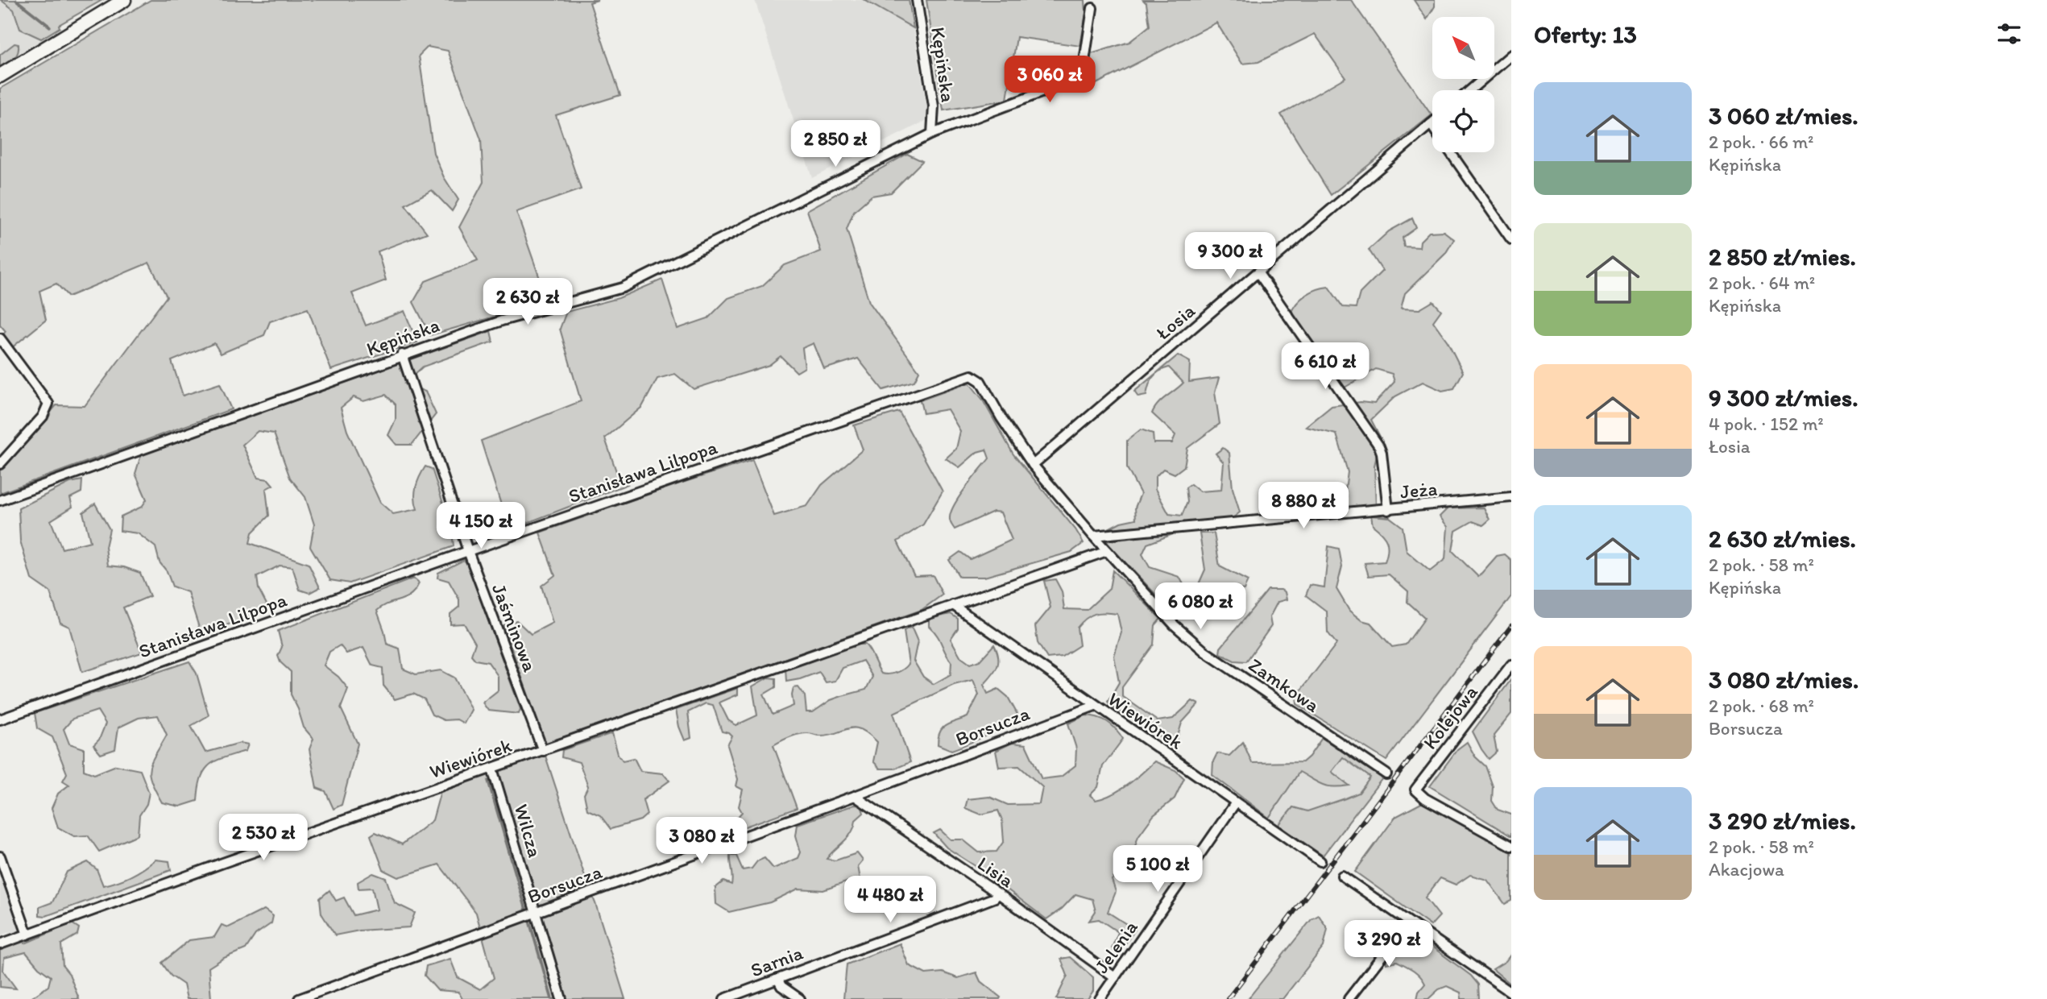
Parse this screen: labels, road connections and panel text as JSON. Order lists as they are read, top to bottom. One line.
{"streets":{"street":["Kępińska","Łosia","Stanisława Lilpopa","Jeża","Jaśminowa","Zamkowa","Kolejowa","Wiewiórek","Borsucza","Wilcza","Lisia","Jelenia","Sarnia"]},"crossings":[["Kępińska","Jaśminowa"],["Łosia","Stanisława Lilpopa"],["Łosia","Zamkowa"],["Stanisława Lilpopa","Jaśminowa"],["Stanisława Lilpopa","Zamkowa"],["Jeża","Zamkowa"],["Jaśminowa","Wiewiórek"],["Zamkowa","Wiewiórek"],["Wiewiórek","Borsucza"],["Wiewiórek","Wilcza"],["Wiewiórek","Jelenia"],["Borsucza","Wilcza"],["Borsucza","Lisia"],["Lisia","Jelenia"],["Lisia","Sarnia"]],"north":"top left","page":{"heading":"Oferty: 13","price":["3 060 zł","2 850 zł","9 300 zł","2 630 zł","6 610 zł","8 880 zł","4 150 zł","6 080 zł","2 530 zł","3 080 zł","5 100 zł","4 480 zł","3 290 zł"],"list":[{"name":"3 060 zł/mies.","note":"2 pok. · 66 m² · Kępińska"},{"name":"2 850 zł/mies.","note":"2 pok. · 64 m² · Kępińska"},{"name":"9 300 zł/mies.","note":"4 pok. · 152 m² · Łosia"},{"name":"2 630 zł/mies.","note":"2 pok. · 58 m² · Kępińska"},{"name":"3 080 zł/mies.","note":"2 pok. · 68 m² · Borsucza"},{"name":"3 290 zł/mies.","note":"2 pok. · 58 m² · Akacjowa"}]}}
